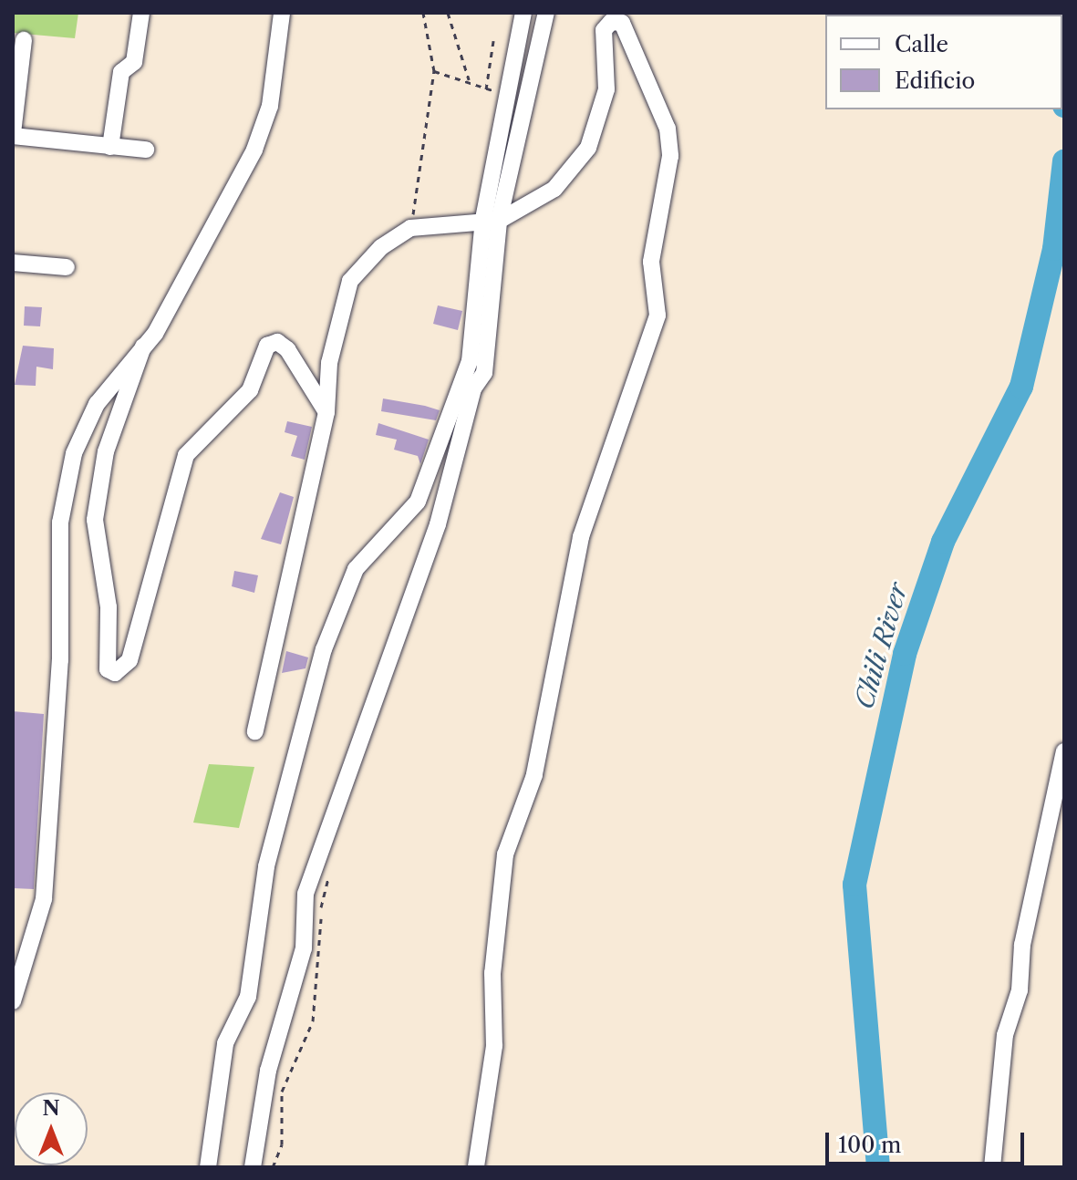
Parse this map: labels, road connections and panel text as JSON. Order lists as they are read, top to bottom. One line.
{"water":["Chili River"],"legend":["Calle","Edificio"],"scale_bar":"100 m","north":"top"}
